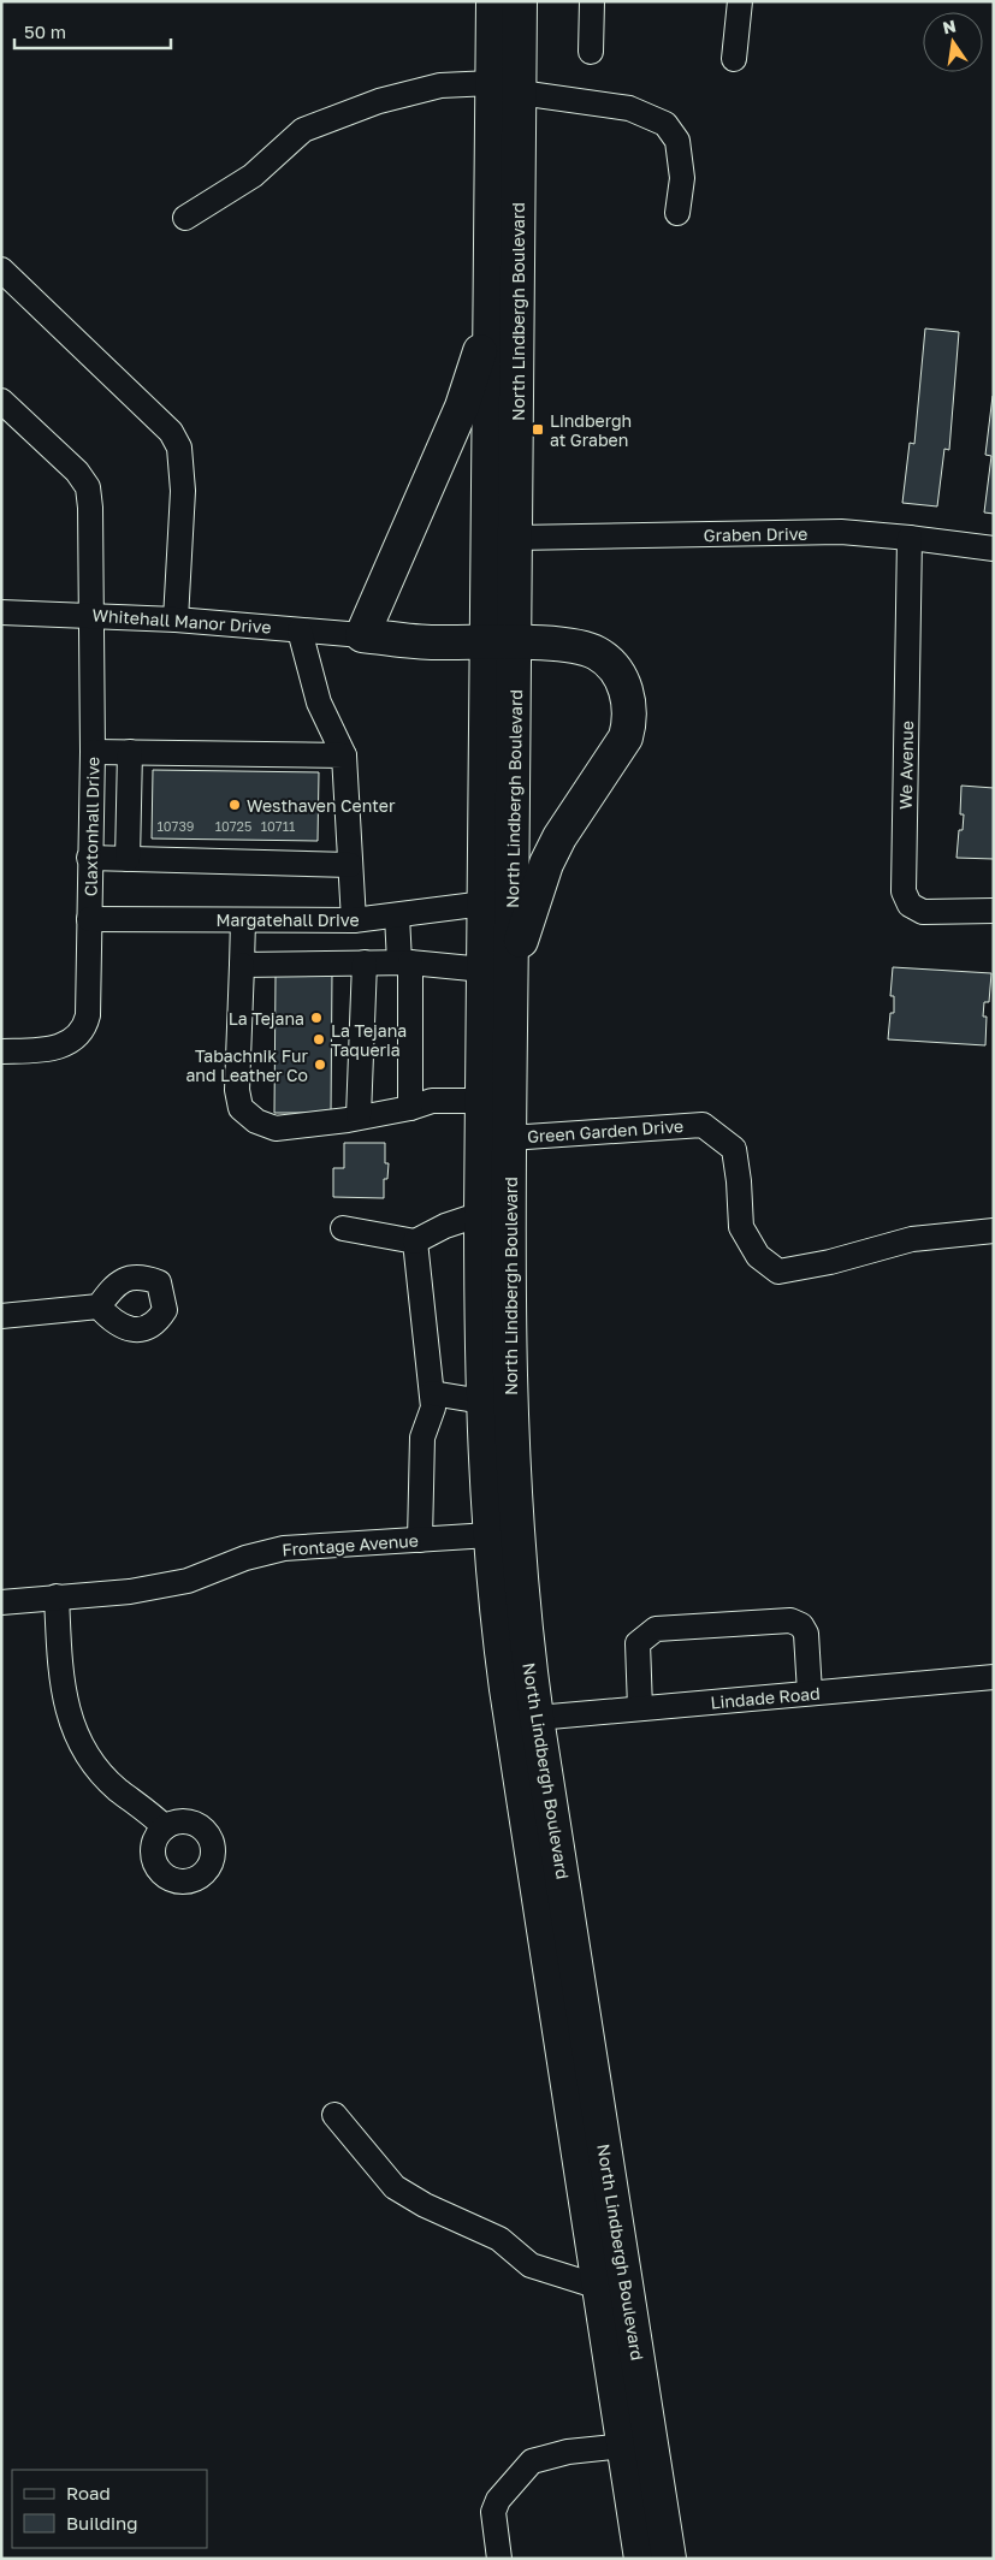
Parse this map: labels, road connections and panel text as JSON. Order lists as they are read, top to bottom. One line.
{"streets":{"highway":["North Lindbergh Boulevard"],"street":["Graben Drive","Whitehall Manor Drive","We Avenue","Claxtonhall Drive","Margatehall Drive","Green Garden Drive","Frontage Avenue","Lindade Road"]},"crossings":[["North Lindbergh Boulevard","Graben Drive"],["North Lindbergh Boulevard","Margatehall Drive"],["North Lindbergh Boulevard","Green Garden Drive"],["North Lindbergh Boulevard","Frontage Avenue"],["North Lindbergh Boulevard","Lindade Road"],["Graben Drive","We Avenue"],["Whitehall Manor Drive","Claxtonhall Drive"],["Claxtonhall Drive","Margatehall Drive"]],"places":{"transit":["Lindbergh at Graben"],"other":["Westhaven Center","La Tejana","La Tejana Taqueria","Tabachnik Fur and Leather Co"]},"house_numbers":["10739","10725","10711"],"legend":["Road","Building"],"scale_bar":"50 m","north":"top"}
